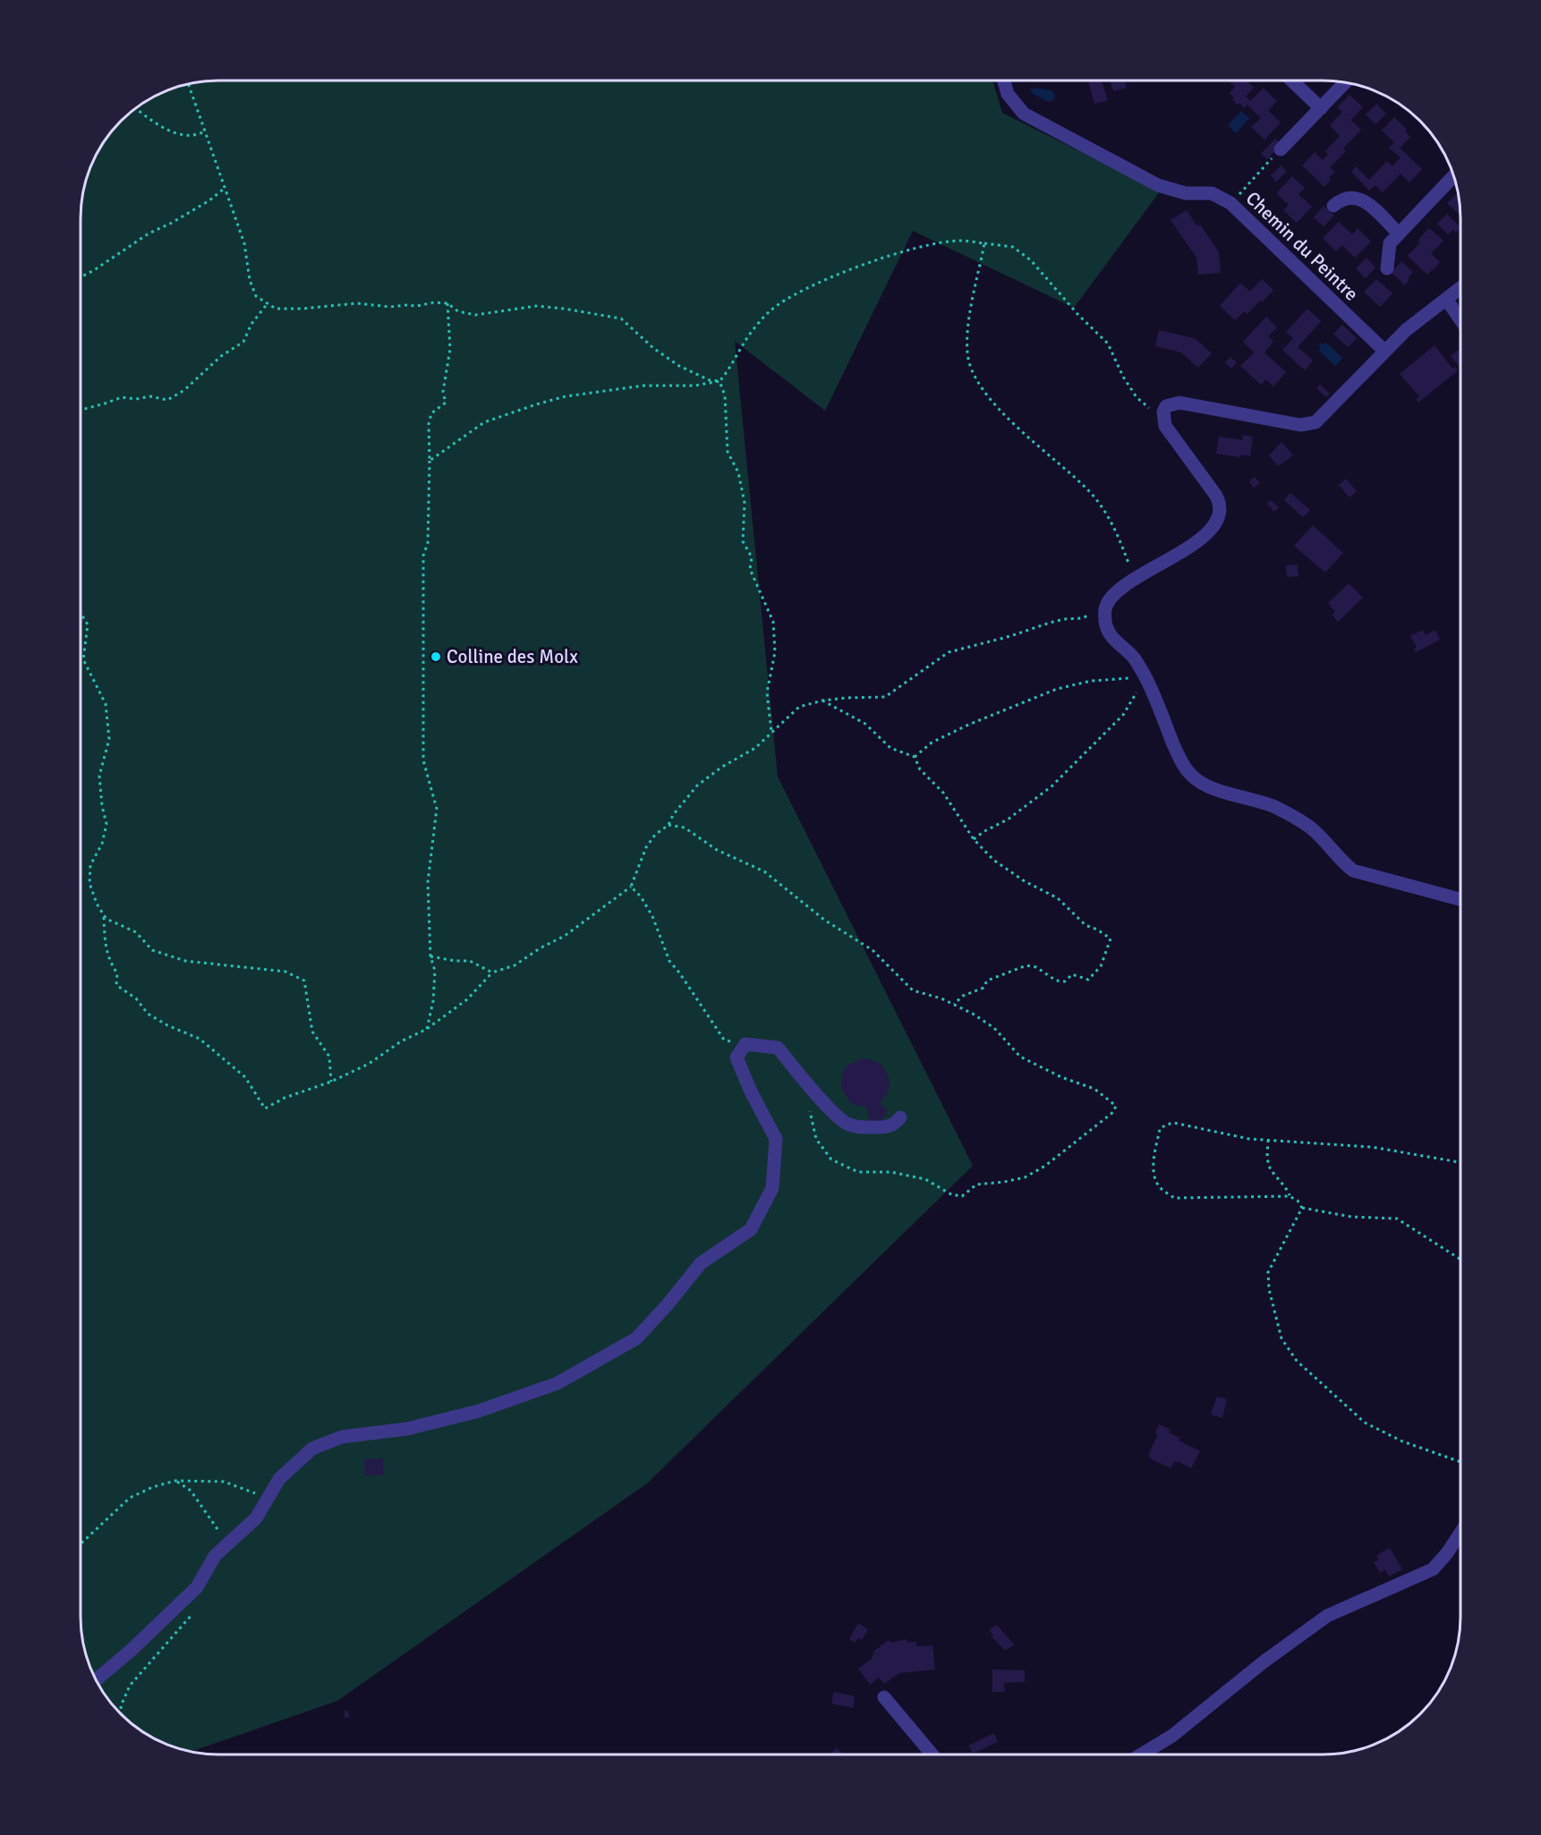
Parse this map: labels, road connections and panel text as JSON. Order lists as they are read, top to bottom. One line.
{"streets":{"street":["Chemin du Peintre"]},"places":["Colline des Molx"]}
